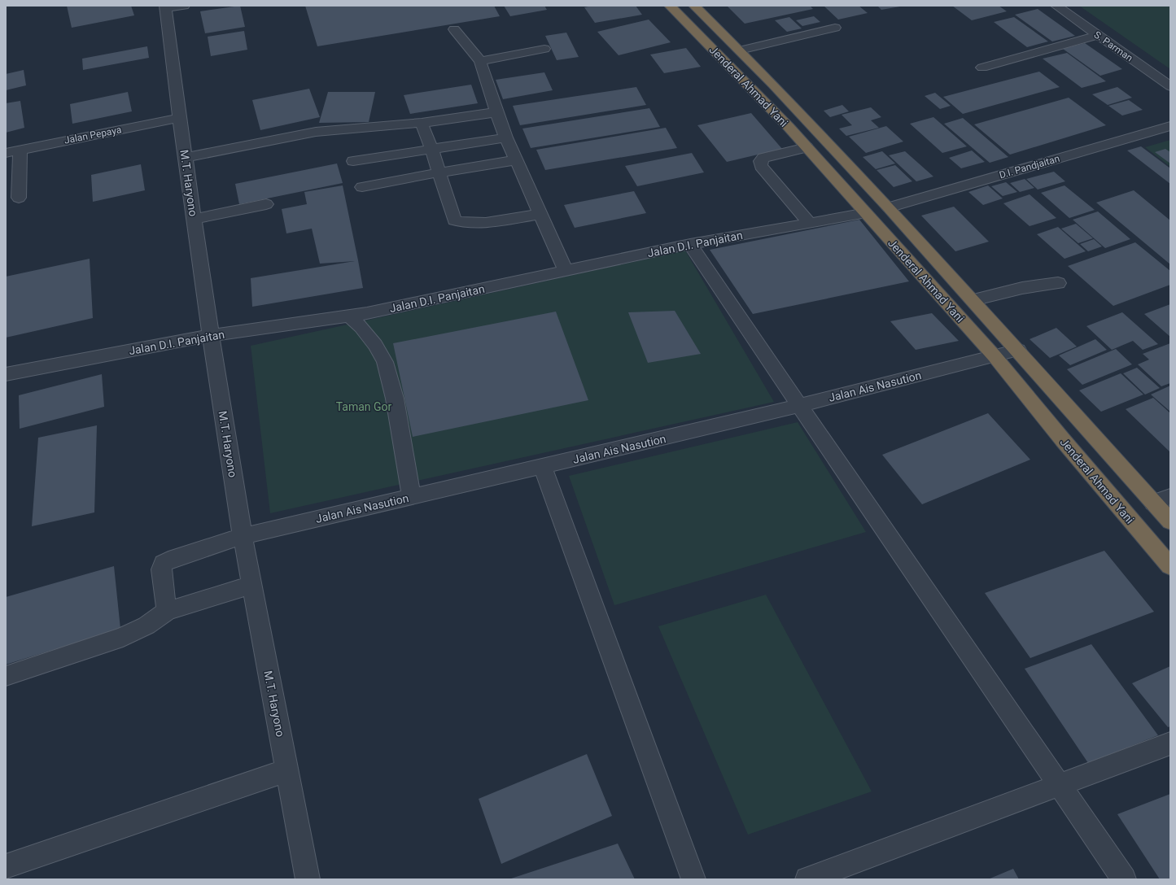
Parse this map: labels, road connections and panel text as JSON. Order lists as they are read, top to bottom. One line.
{"streets":{"highway":["Jenderal Ahmad Yani"],"street":["S. Parman","Jalan Pepaya","D.I. Pandjaitan","M.T. Haryono","Jalan D.I. Panjaitan","Jalan Ais Nasution"]},"crossings":[["Jenderal Ahmad Yani","D.I. Pandjaitan"],["Jenderal Ahmad Yani","Jalan D.I. Panjaitan"],["Jenderal Ahmad Yani","Jalan Ais Nasution"],["Jalan Pepaya","M.T. Haryono"],["M.T. Haryono","Jalan D.I. Panjaitan"],["M.T. Haryono","Jalan Ais Nasution"]],"parks":["Taman Gor"]}
